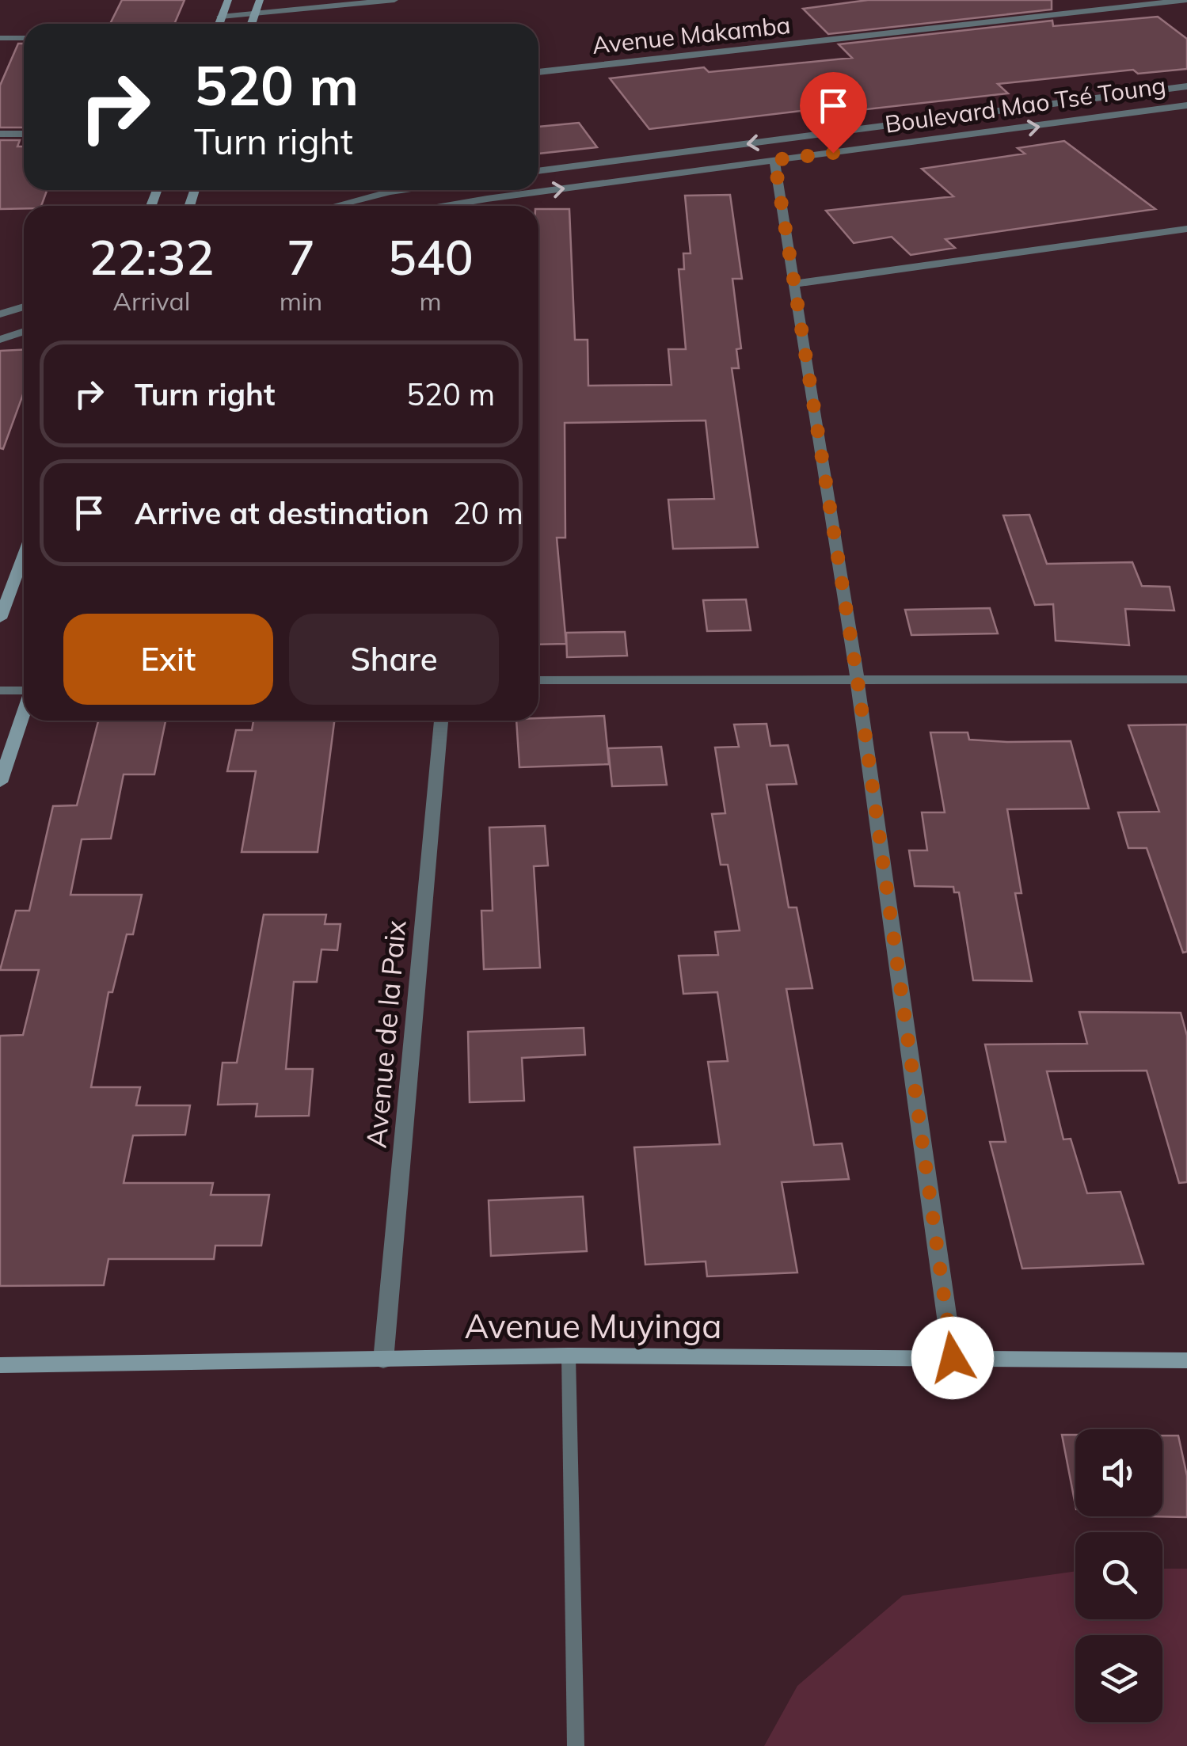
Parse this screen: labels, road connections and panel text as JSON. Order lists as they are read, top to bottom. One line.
{"streets":{"street":["Avenue Makamba","Boulevard Mao Tsé Toung","Avenue de la Paix","Avenue Muyinga"]},"crossings":[["Avenue de la Paix","Avenue Muyinga"]],"page":{"turn":["520 m","Turn right"],"eta":["22:32","Arrival","7","min","540","m"],"list":[{"name":"Turn right","value":"520 m"},{"name":"Arrive at destination","value":"20 m"}],"buttons":["Exit","Share"]}}
